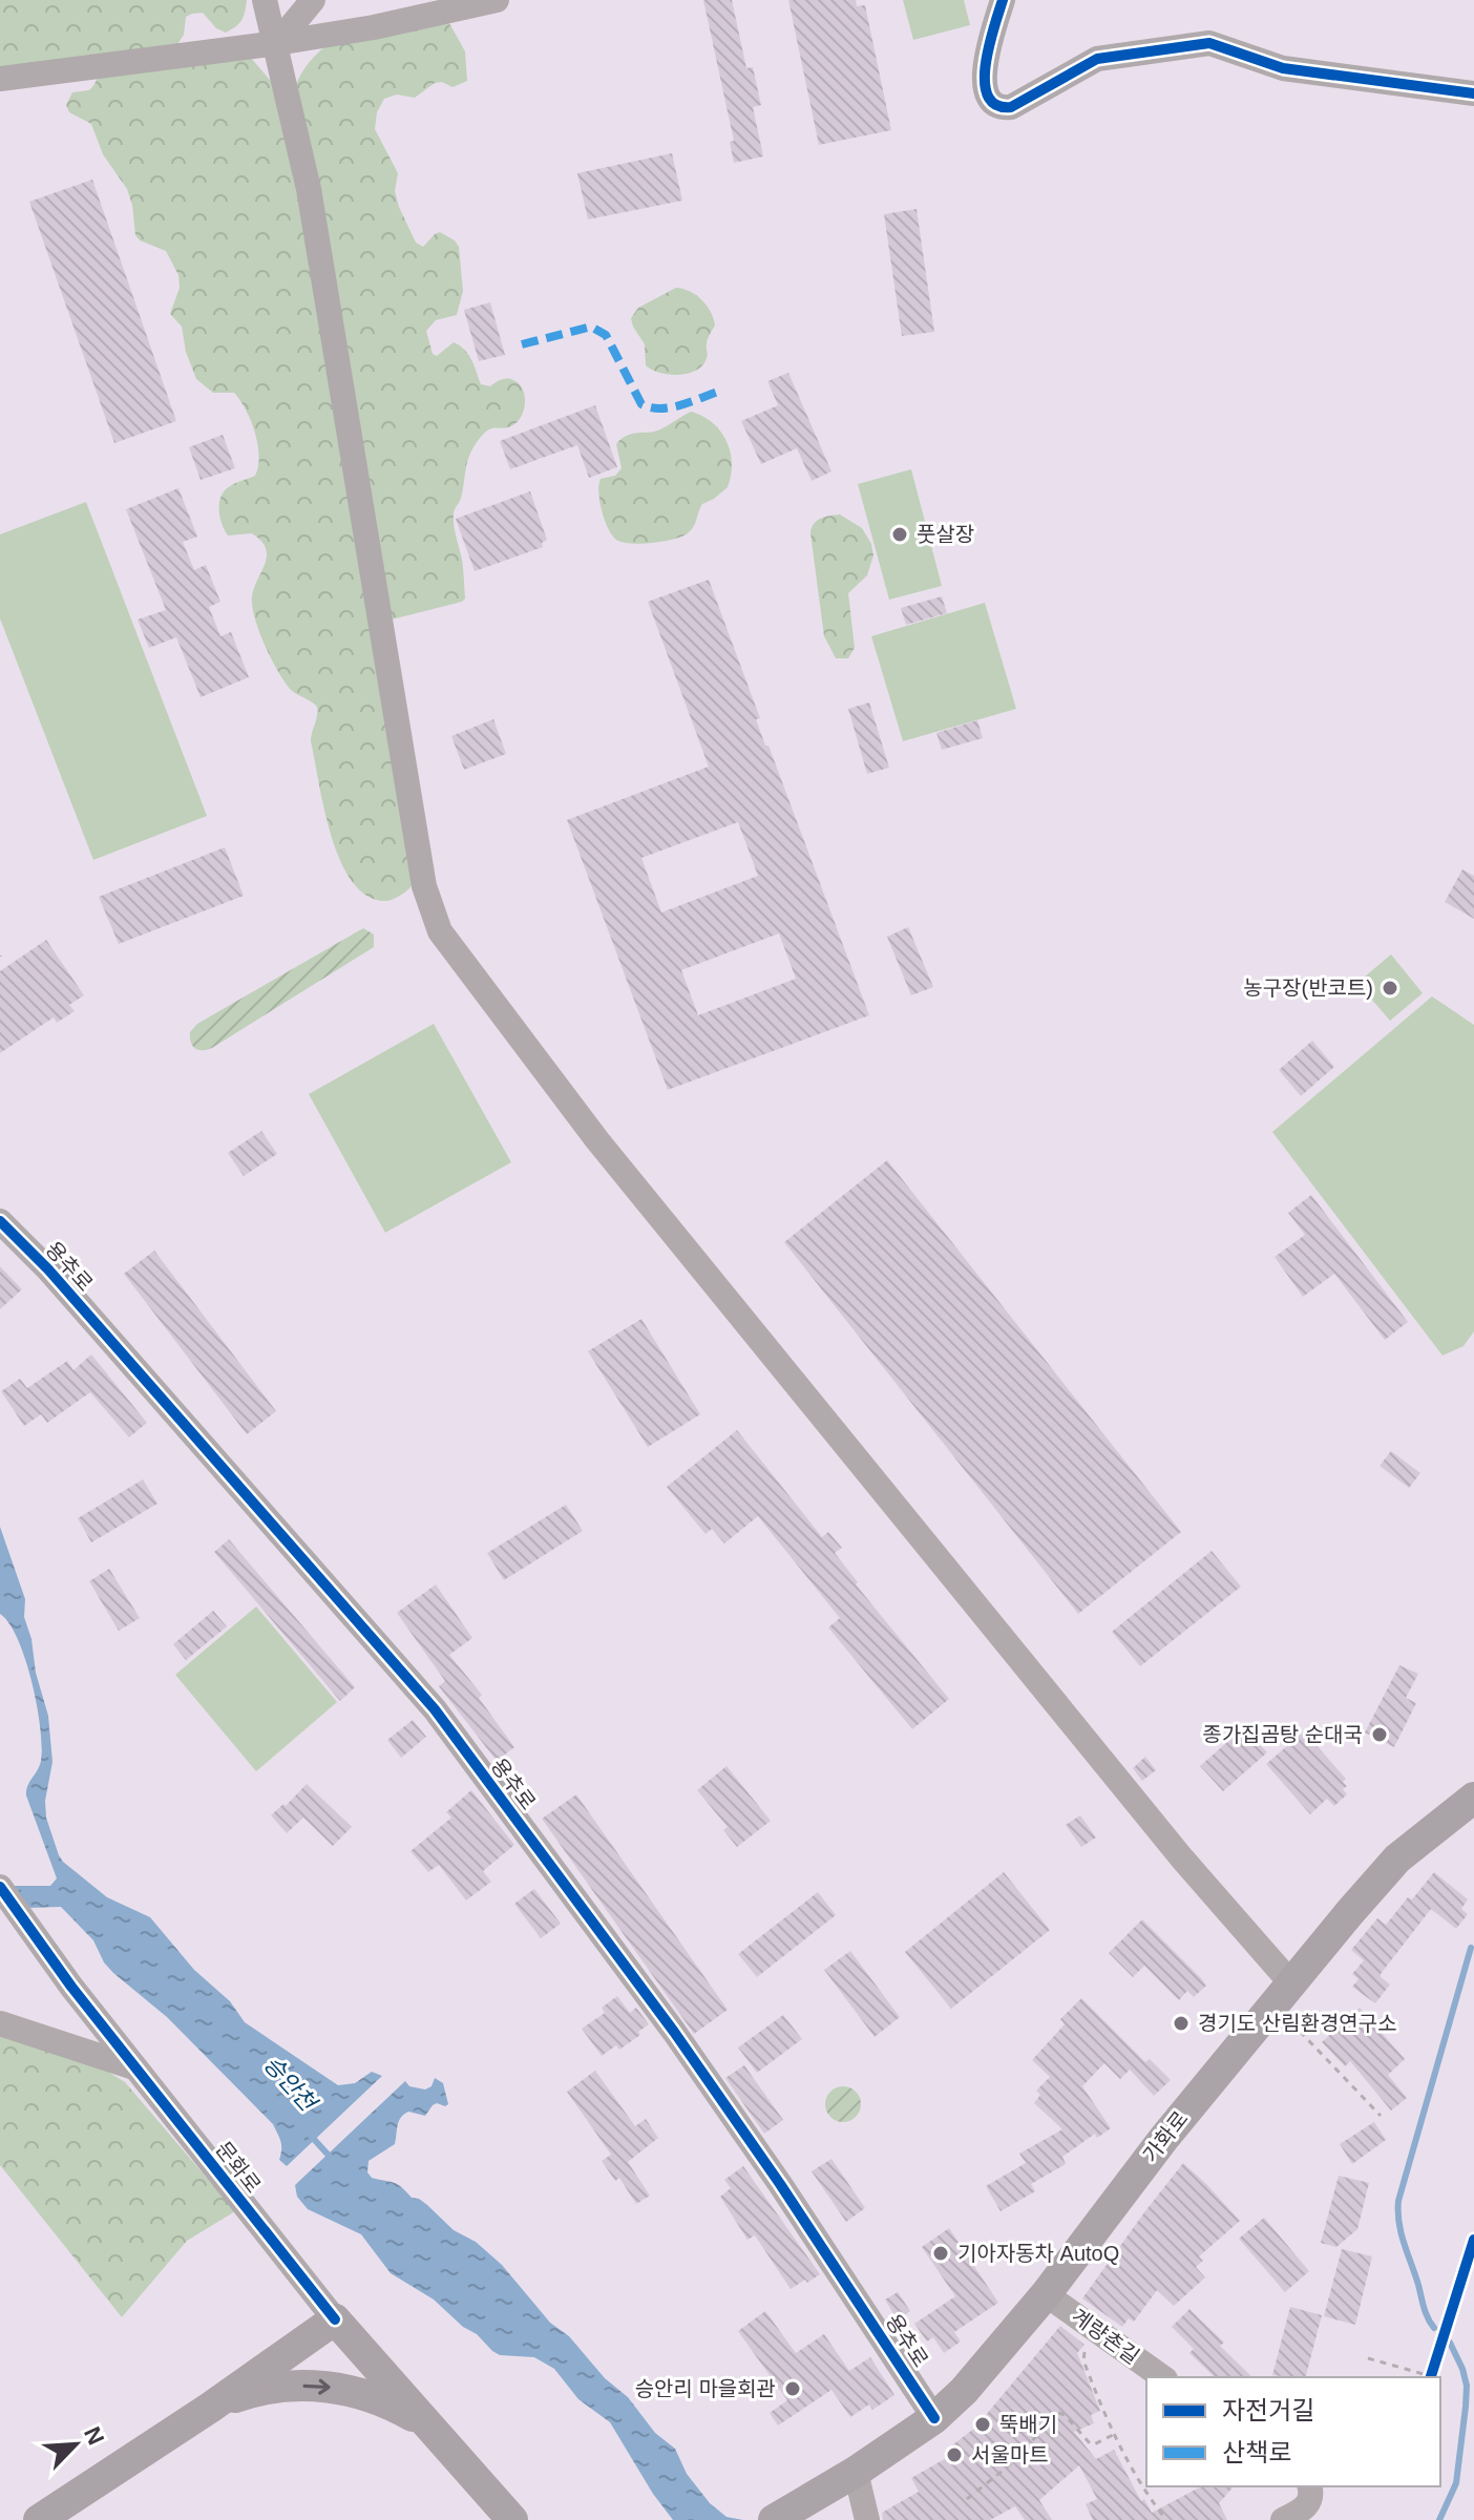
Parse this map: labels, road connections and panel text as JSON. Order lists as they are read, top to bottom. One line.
{"streets":{"main road":["가화로","문화로"],"street":["용추로","계량촌길"]},"crossings":[["용추로","가화로"],["가화로","계량촌길"]],"water":["승안천"],"places":["풋살장","농구장(반코트)","종가집곰탕 순대국","경기도 산림환경연구소","기아자동차 AutoQ","승안리 마을회관","뚝배기","서울마트"],"legend":["자전거길","산책로"],"north":"top right"}
